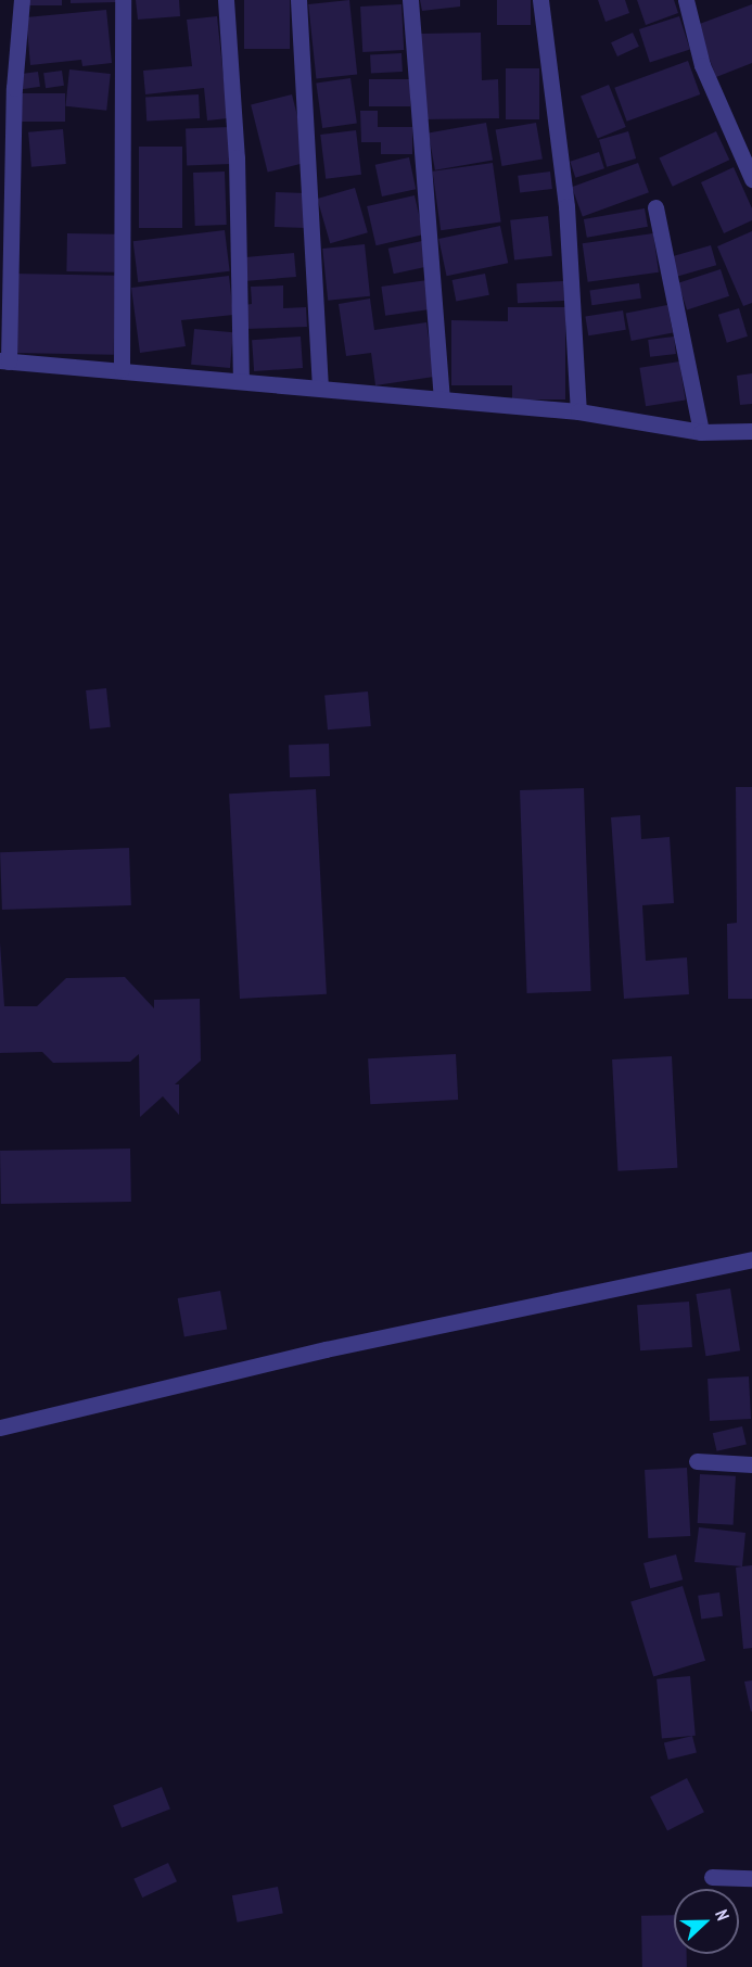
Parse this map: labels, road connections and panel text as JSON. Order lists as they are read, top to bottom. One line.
{"north":"right"}
